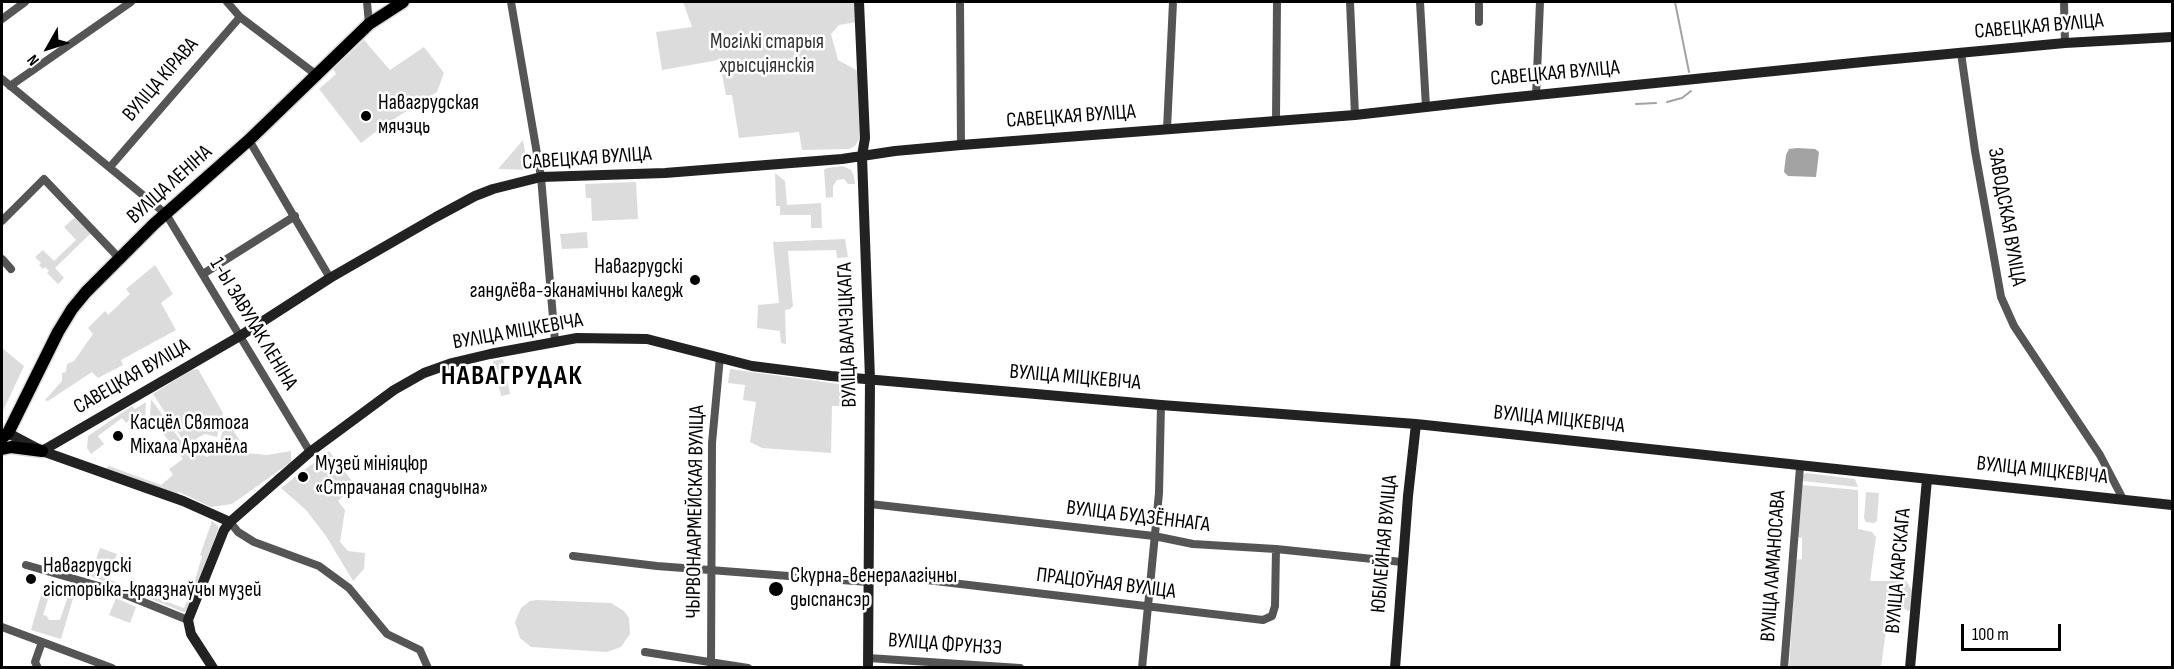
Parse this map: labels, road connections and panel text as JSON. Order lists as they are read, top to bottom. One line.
{"streets":{"main road":["ВУЛІЦА ЛЕНІНА"],"street":["САВЕЦКАЯ ВУЛІЦА","ВУЛІЦА КІРАВА","ЗАВОДСКАЯ ВУЛІЦА","1-Ы ЗАВУЛАК ЛЕНІНА","ВУЛІЦА МІЦКЕВІЧА","ВУЛІЦА ВАЛЧЭЦКАГА","ЧЫРВОНААРМЕЙСКАЯ ВУЛІЦА","ВУЛІЦА БУДЗЁННАГА","ЮБІЛЕЙНАЯ ВУЛІЦА","ВУЛІЦА ЛАМАНОСАВА","ВУЛІЦА КАРСКАГА","ПРАЦОЎНАЯ ВУЛІЦА","ВУЛІЦА ФРУНЗЭ"]},"crossings":[["САВЕЦКАЯ ВУЛІЦА","ВУЛІЦА ЛЕНІНА"],["САВЕЦКАЯ ВУЛІЦА","ЗАВОДСКАЯ ВУЛІЦА"],["САВЕЦКАЯ ВУЛІЦА","1-Ы ЗАВУЛАК ЛЕНІНА"],["САВЕЦКАЯ ВУЛІЦА","ВУЛІЦА ВАЛЧЭЦКАГА"],["ВУЛІЦА КІРАВА","1-Ы ЗАВУЛАК ЛЕНІНА"],["ВУЛІЦА ЛЕНІНА","1-Ы ЗАВУЛАК ЛЕНІНА"],["ЗАВОДСКАЯ ВУЛІЦА","ВУЛІЦА МІЦКЕВІЧА"],["1-Ы ЗАВУЛАК ЛЕНІНА","ВУЛІЦА МІЦКЕВІЧА"],["ВУЛІЦА МІЦКЕВІЧА","ВУЛІЦА ВАЛЧЭЦКАГА"],["ВУЛІЦА МІЦКЕВІЧА","ЧЫРВОНААРМЕЙСКАЯ ВУЛІЦА"],["ВУЛІЦА МІЦКЕВІЧА","ЮБІЛЕЙНАЯ ВУЛІЦА"],["ВУЛІЦА МІЦКЕВІЧА","ВУЛІЦА ЛАМАНОСАВА"],["ВУЛІЦА МІЦКЕВІЧА","ВУЛІЦА КАРСКАГА"],["ВУЛІЦА ВАЛЧЭЦКАГА","ВУЛІЦА БУДЗЁННАГА"],["ВУЛІЦА ВАЛЧЭЦКАГА","ПРАЦОЎНАЯ ВУЛІЦА"],["ВУЛІЦА ВАЛЧЭЦКАГА","ВУЛІЦА ФРУНЗЭ"],["ЧЫРВОНААРМЕЙСКАЯ ВУЛІЦА","ПРАЦОЎНАЯ ВУЛІЦА"],["ВУЛІЦА БУДЗЁННАГА","ЮБІЛЕЙНАЯ ВУЛІЦА"],["ВУЛІЦА БУДЗЁННАГА","ПРАЦОЎНАЯ ВУЛІЦА"]],"districts":["НАВАГРУДАК"],"parks":["Могілкі старыя хрысціянскія"],"places":["Навагрудская мячэць","Навагрудскі гандлёва-эканамічны каледж","Касцёл Святога Міхала Арханёла","Музей мініяцюр «Страчаная спадчына»","Навагрудскі гісторыка-краязнаўчы музей","Скурна-венералагічны дыспансэр"],"scale_bar":"100 m","north":"bottom left"}
